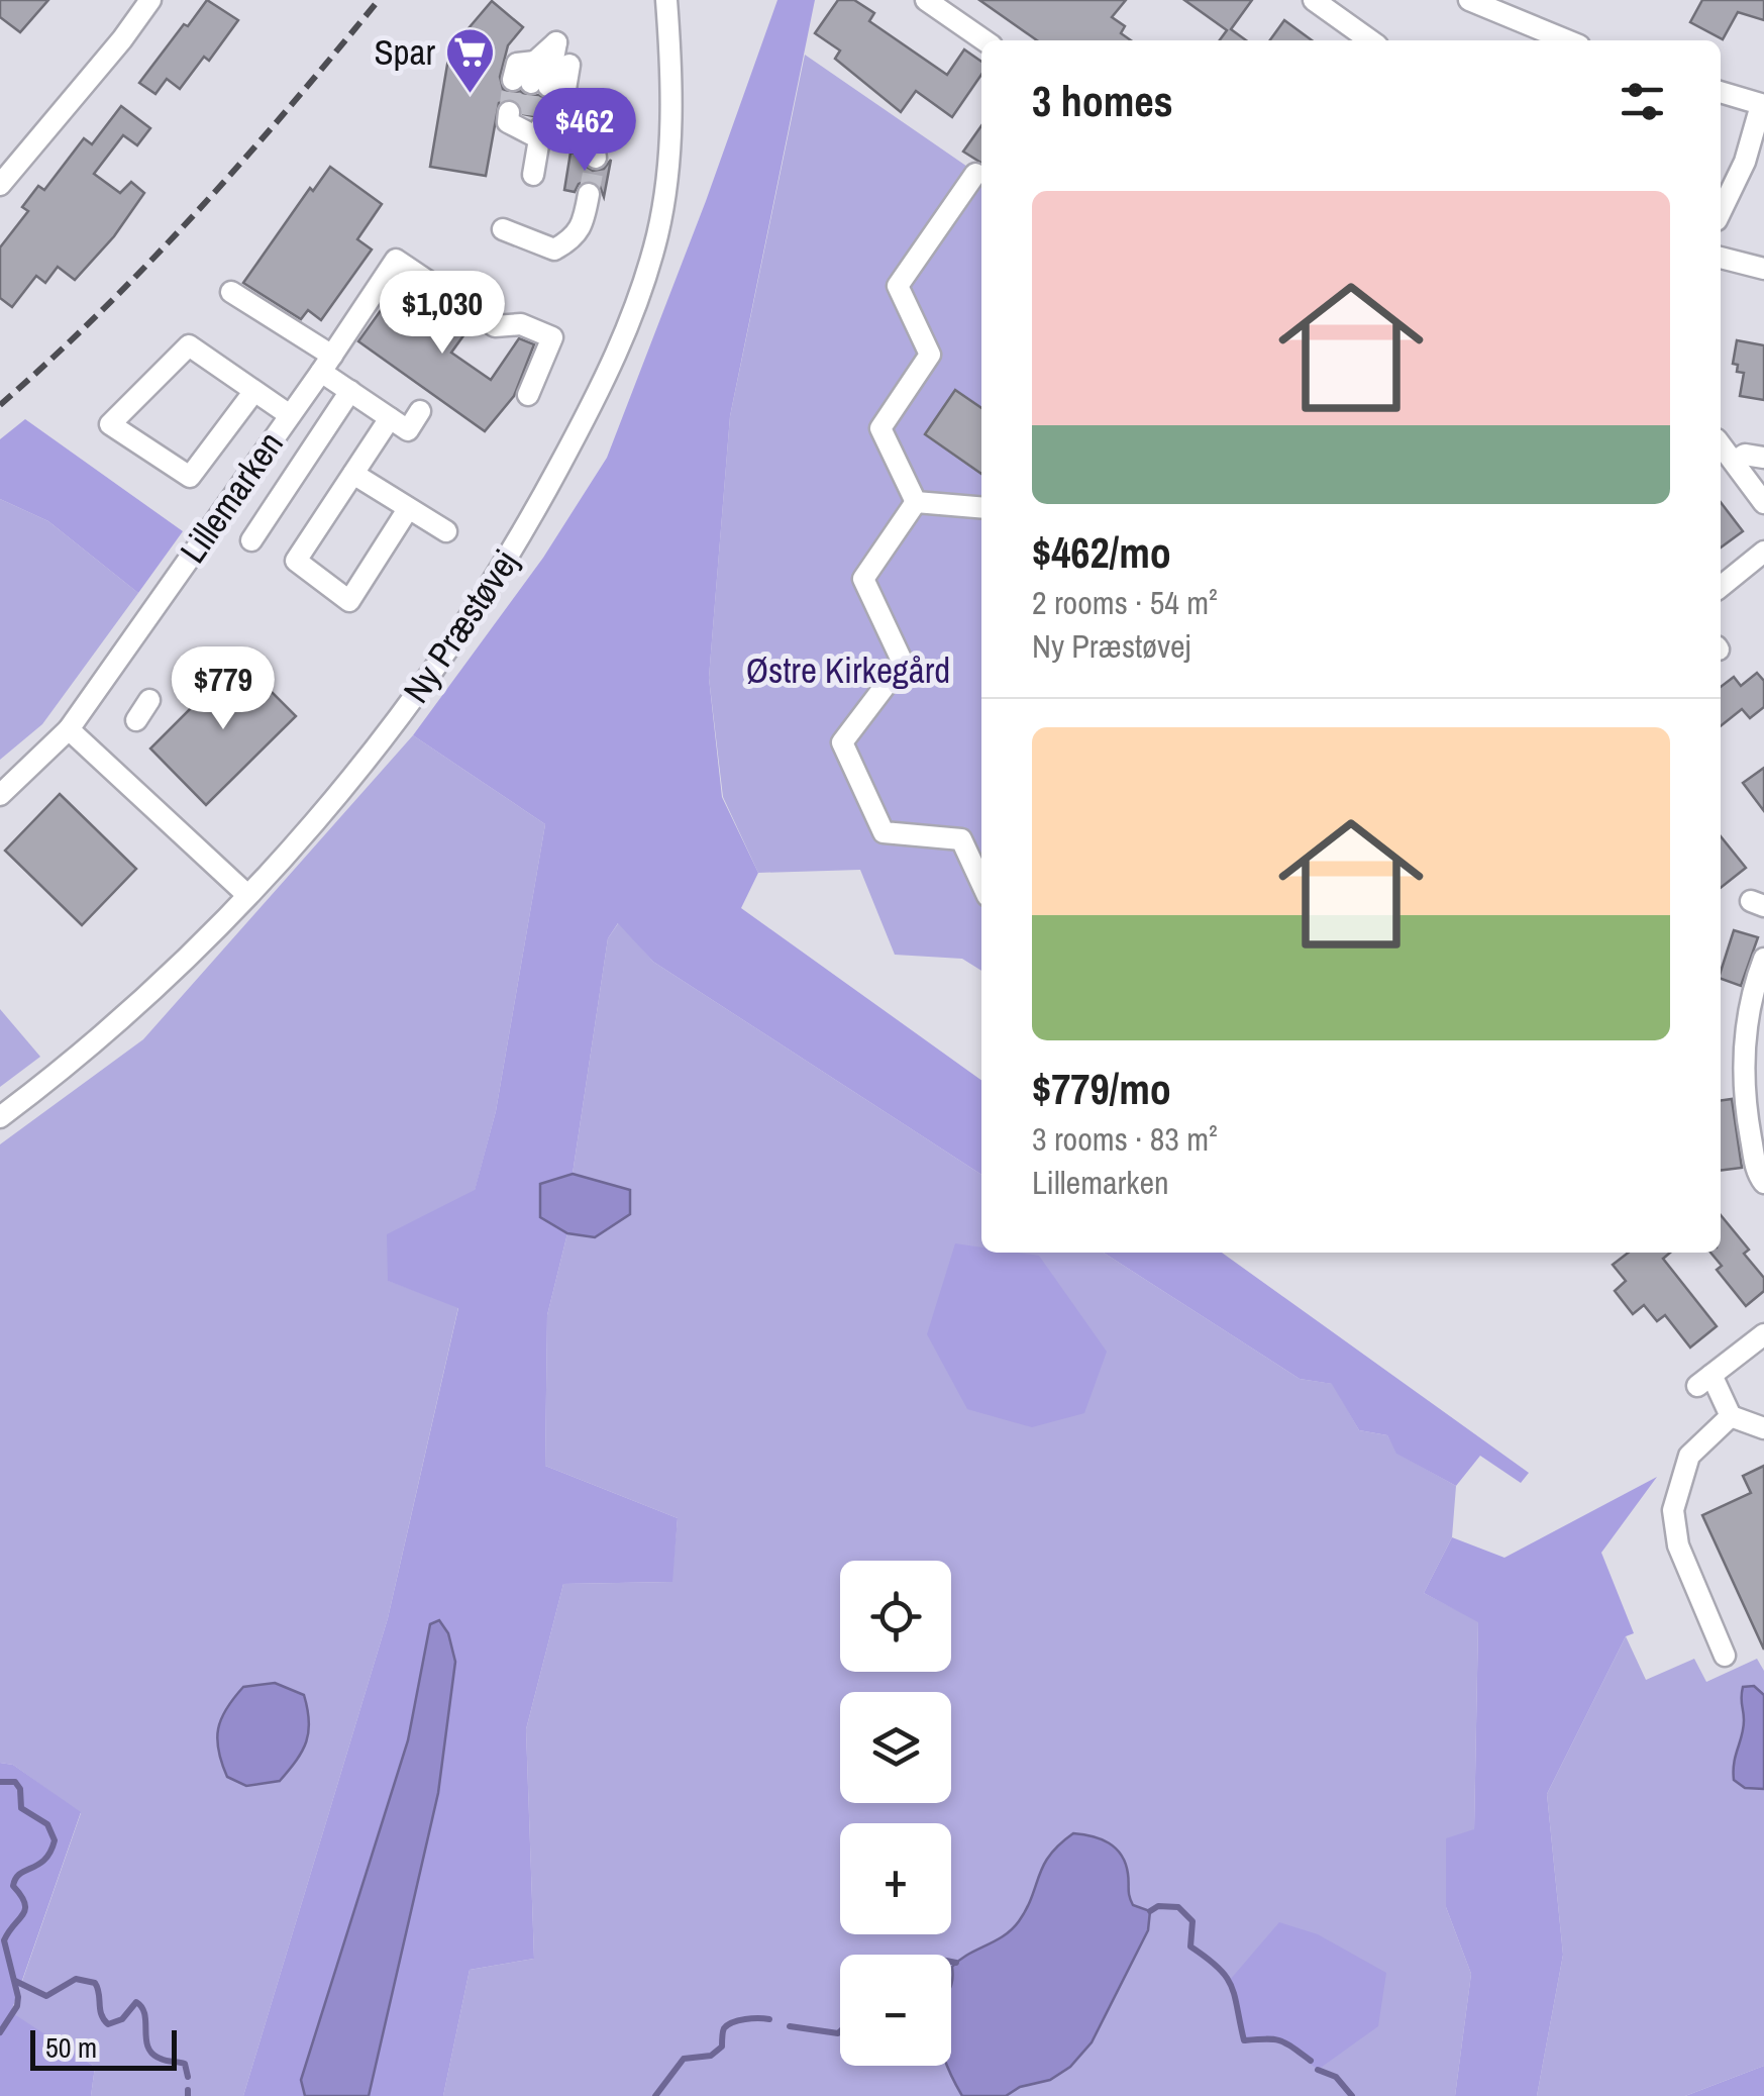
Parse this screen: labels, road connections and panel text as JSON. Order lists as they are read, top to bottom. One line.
{"streets":{"street":["Lillemarken","Ny Præstøvej"]},"parks":["Østre Kirkegård"],"places":{"supermarket":["Spar"]},"scale_bar":"50 m","page":{"heading":"3 homes","price":["$462","$1,030","$779"],"list":[{"name":"$462/mo","note":"2 rooms · 54 m² · Ny Præstøvej"},{"name":"$779/mo","note":"3 rooms · 83 m² · Lillemarken"}],"map_buttons":["+","−"],"scale":"50 m"}}
